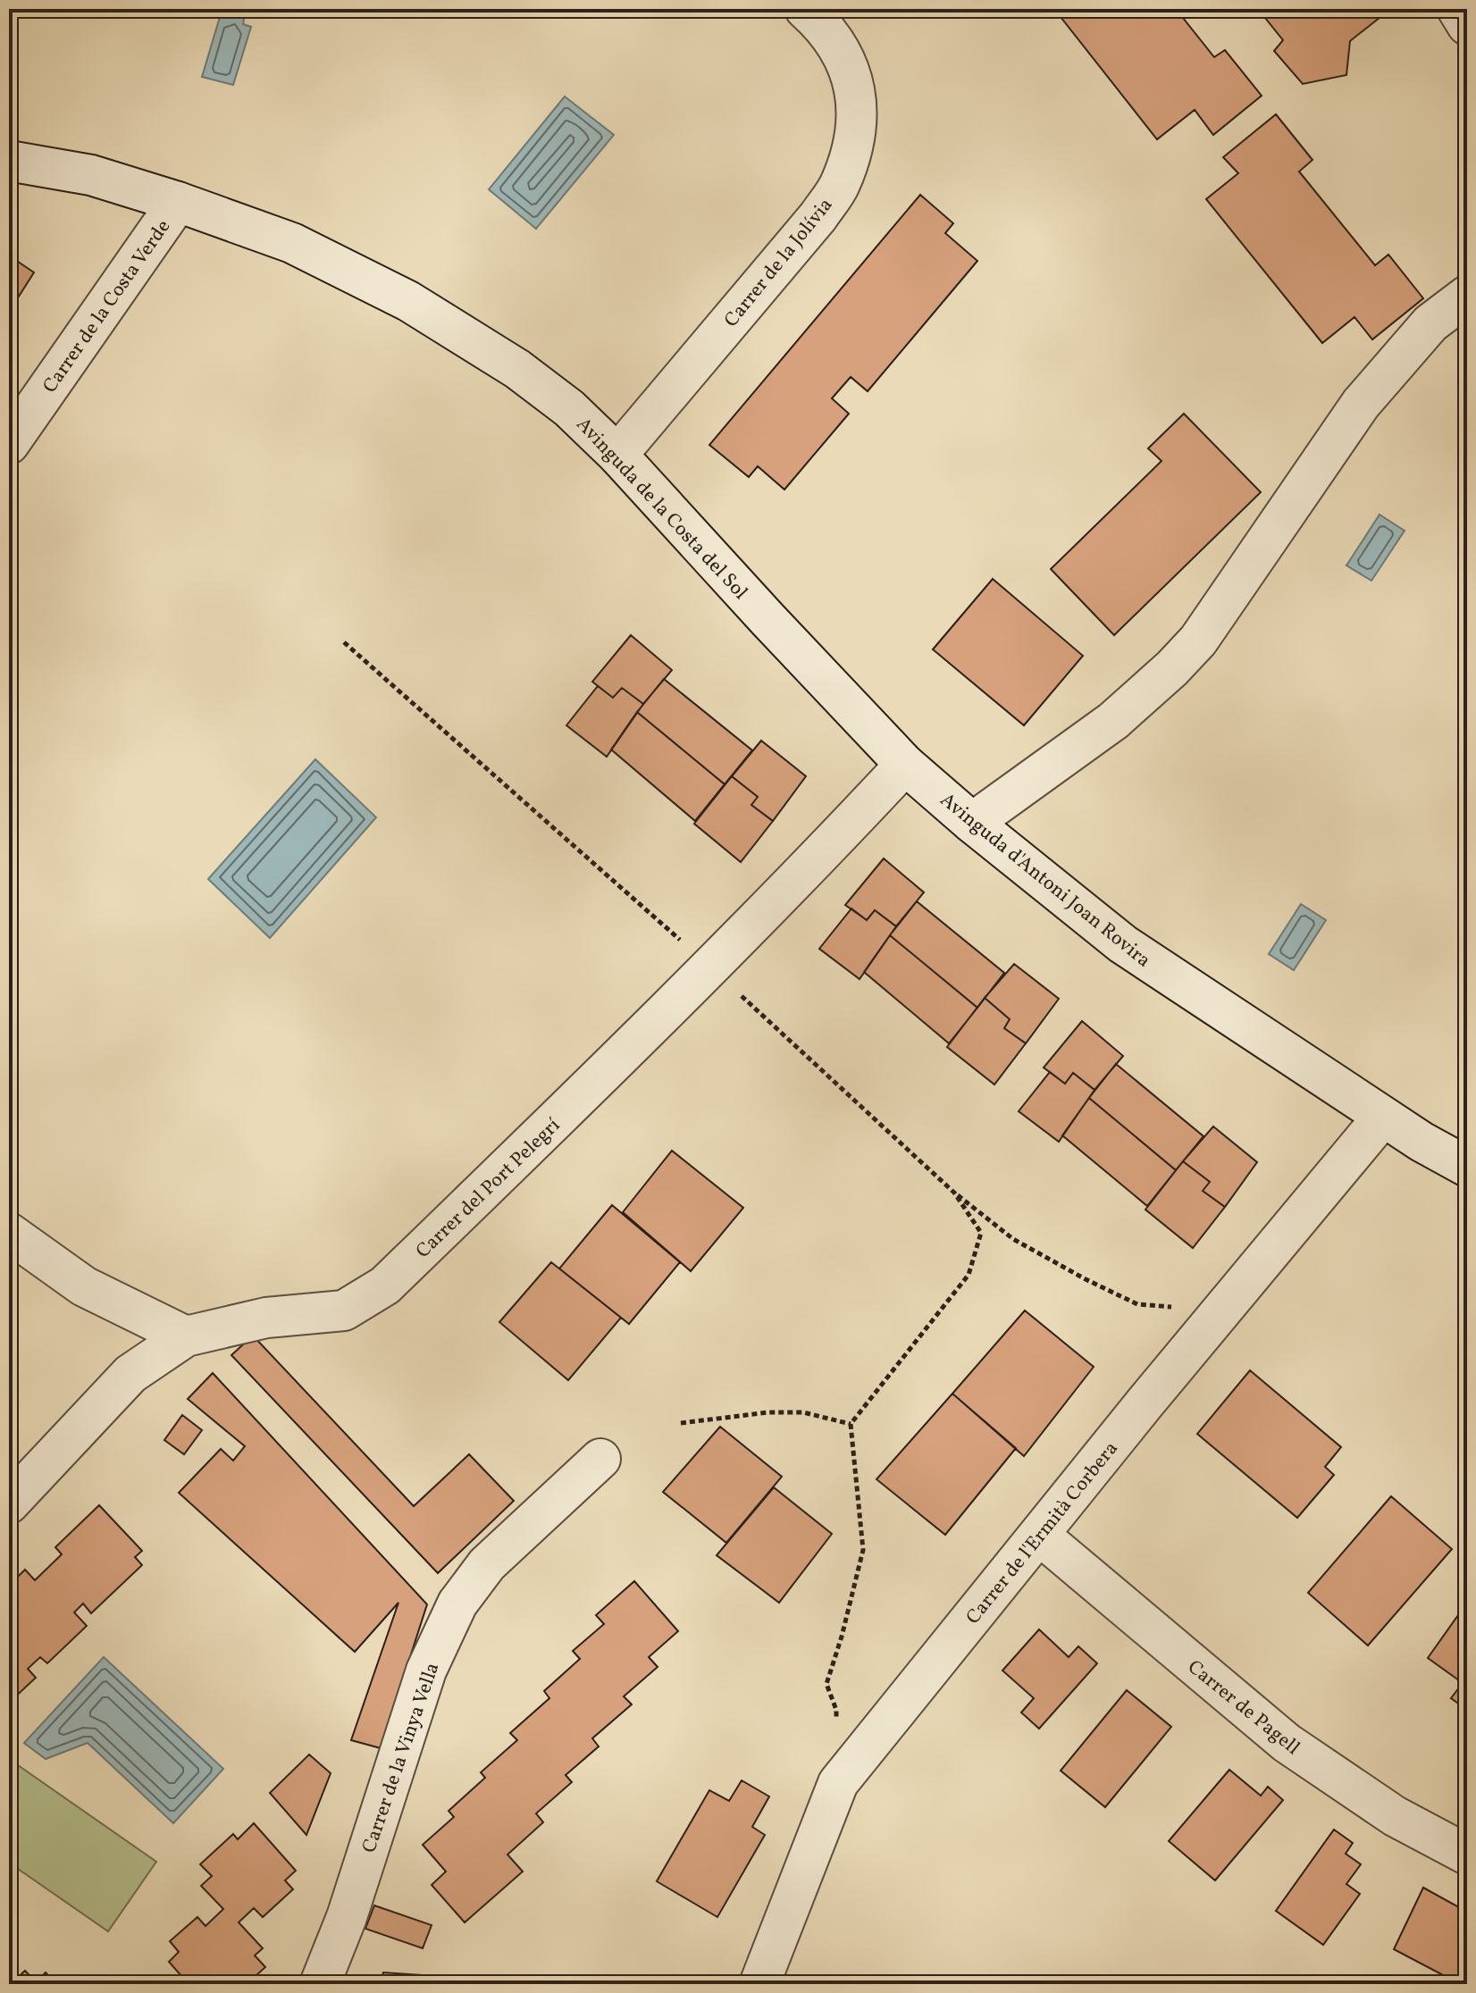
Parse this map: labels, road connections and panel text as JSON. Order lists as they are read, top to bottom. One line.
{"streets":{"street":["Carrer de la Jolívia","Carrer de la Costa Verde","Avinguda de la Costa del Sol","Avinguda d'Antoni Joan Rovira","Carrer del Port Pelegrí","Carrer de l'Ermità Corbera","Carrer de Pagell","Carrer de la Vinya Vella"]},"crossings":[["Carrer de la Jolívia","Avinguda de la Costa del Sol"],["Carrer de la Costa Verde","Avinguda de la Costa del Sol"],["Avinguda de la Costa del Sol","Avinguda d'Antoni Joan Rovira"],["Avinguda d'Antoni Joan Rovira","Carrer del Port Pelegrí"],["Avinguda d'Antoni Joan Rovira","Carrer de l'Ermità Corbera"],["Carrer de l'Ermità Corbera","Carrer de Pagell"]]}
